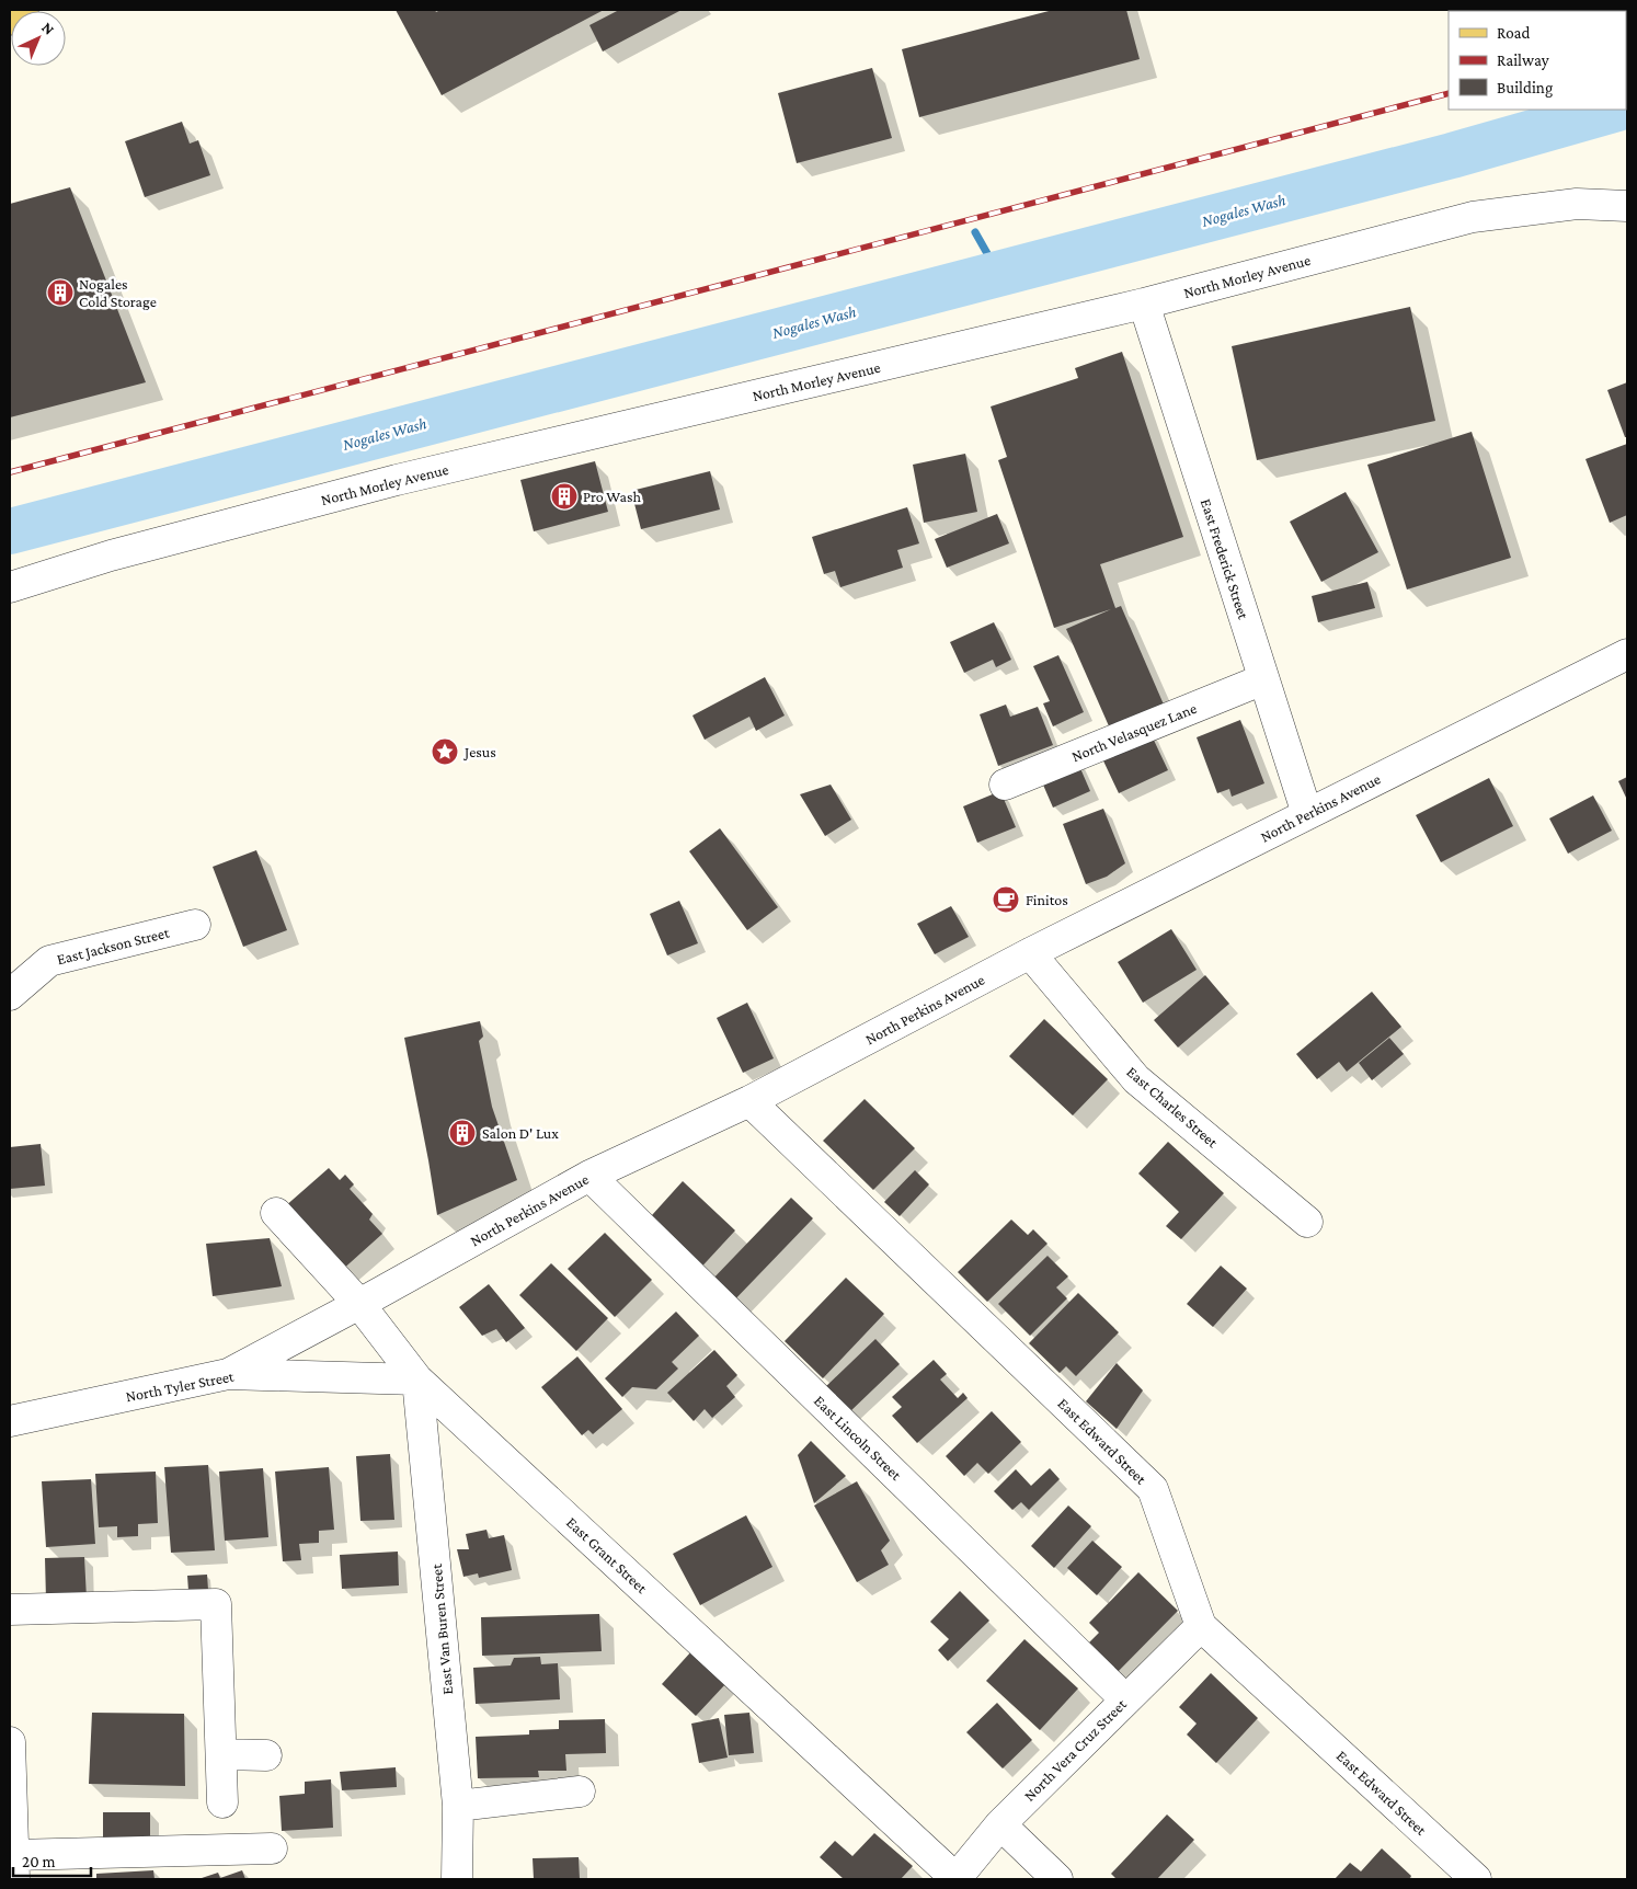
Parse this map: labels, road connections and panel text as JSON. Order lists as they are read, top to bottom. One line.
{"streets":{"street":["North Morley Avenue","East Frederick Street","North Velasquez Lane","North Perkins Avenue","East Jackson Street","East Charles Street","North Tyler Street","East Lincoln Street","East Edward Street","East Grant Street","East Van Buren Street","North Vera Cruz Street"]},"crossings":[["North Morley Avenue","East Frederick Street"],["East Frederick Street","North Velasquez Lane"],["East Frederick Street","North Perkins Avenue"],["North Perkins Avenue","East Charles Street"],["North Perkins Avenue","North Tyler Street"],["North Perkins Avenue","East Lincoln Street"],["North Perkins Avenue","East Edward Street"],["North Perkins Avenue","East Grant Street"],["North Tyler Street","East Grant Street"],["North Tyler Street","East Van Buren Street"],["East Lincoln Street","North Vera Cruz Street"],["East Edward Street","North Vera Cruz Street"],["East Grant Street","East Van Buren Street"],["East Grant Street","North Vera Cruz Street"]],"water":["Nogales Wash"],"places":{"building":["Nogales Cold Storage","Pro Wash","Salon D' Lux"],"place":["Jesus"],"cafe":["Finitos"]},"legend":["Road","Railway","Building"],"scale_bar":"20 m","north":"top right"}
